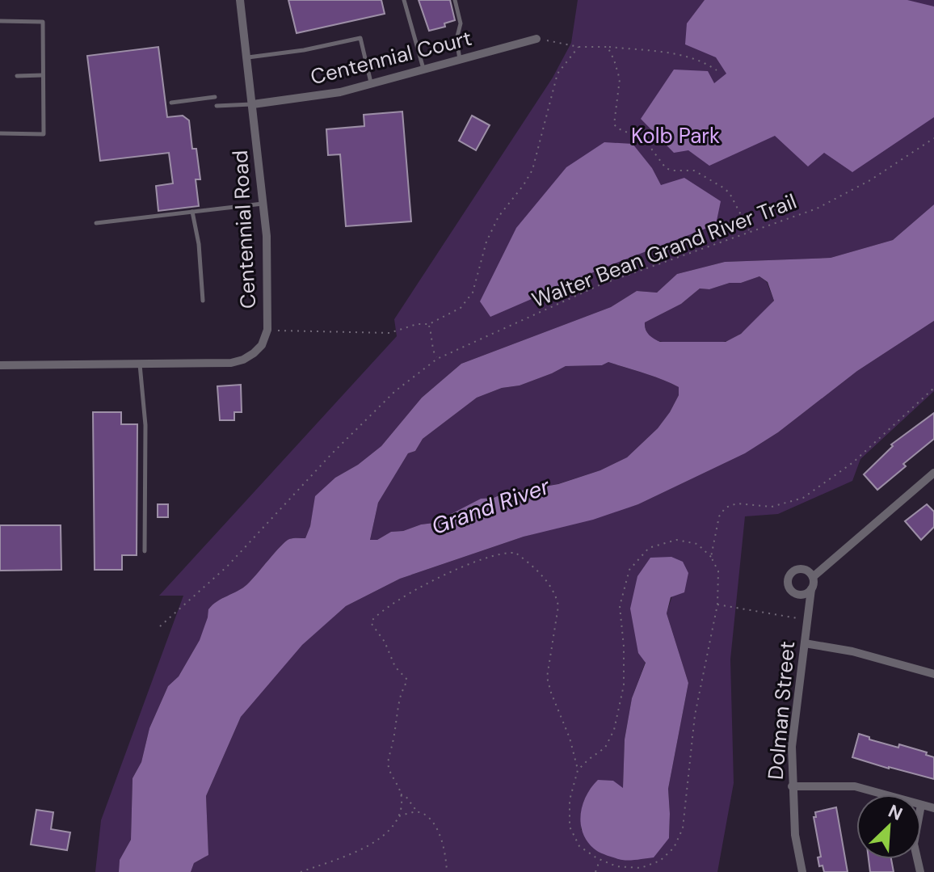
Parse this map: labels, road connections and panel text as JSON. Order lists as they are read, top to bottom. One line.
{"streets":{"street":["Centennial Court","Centennial Road","Dolman Street"],"path":["Walter Bean Grand River Trail"]},"crossings":[["Centennial Court","Centennial Road"]],"water":["Grand River"],"parks":["Kolb Park"],"north":"top right"}
